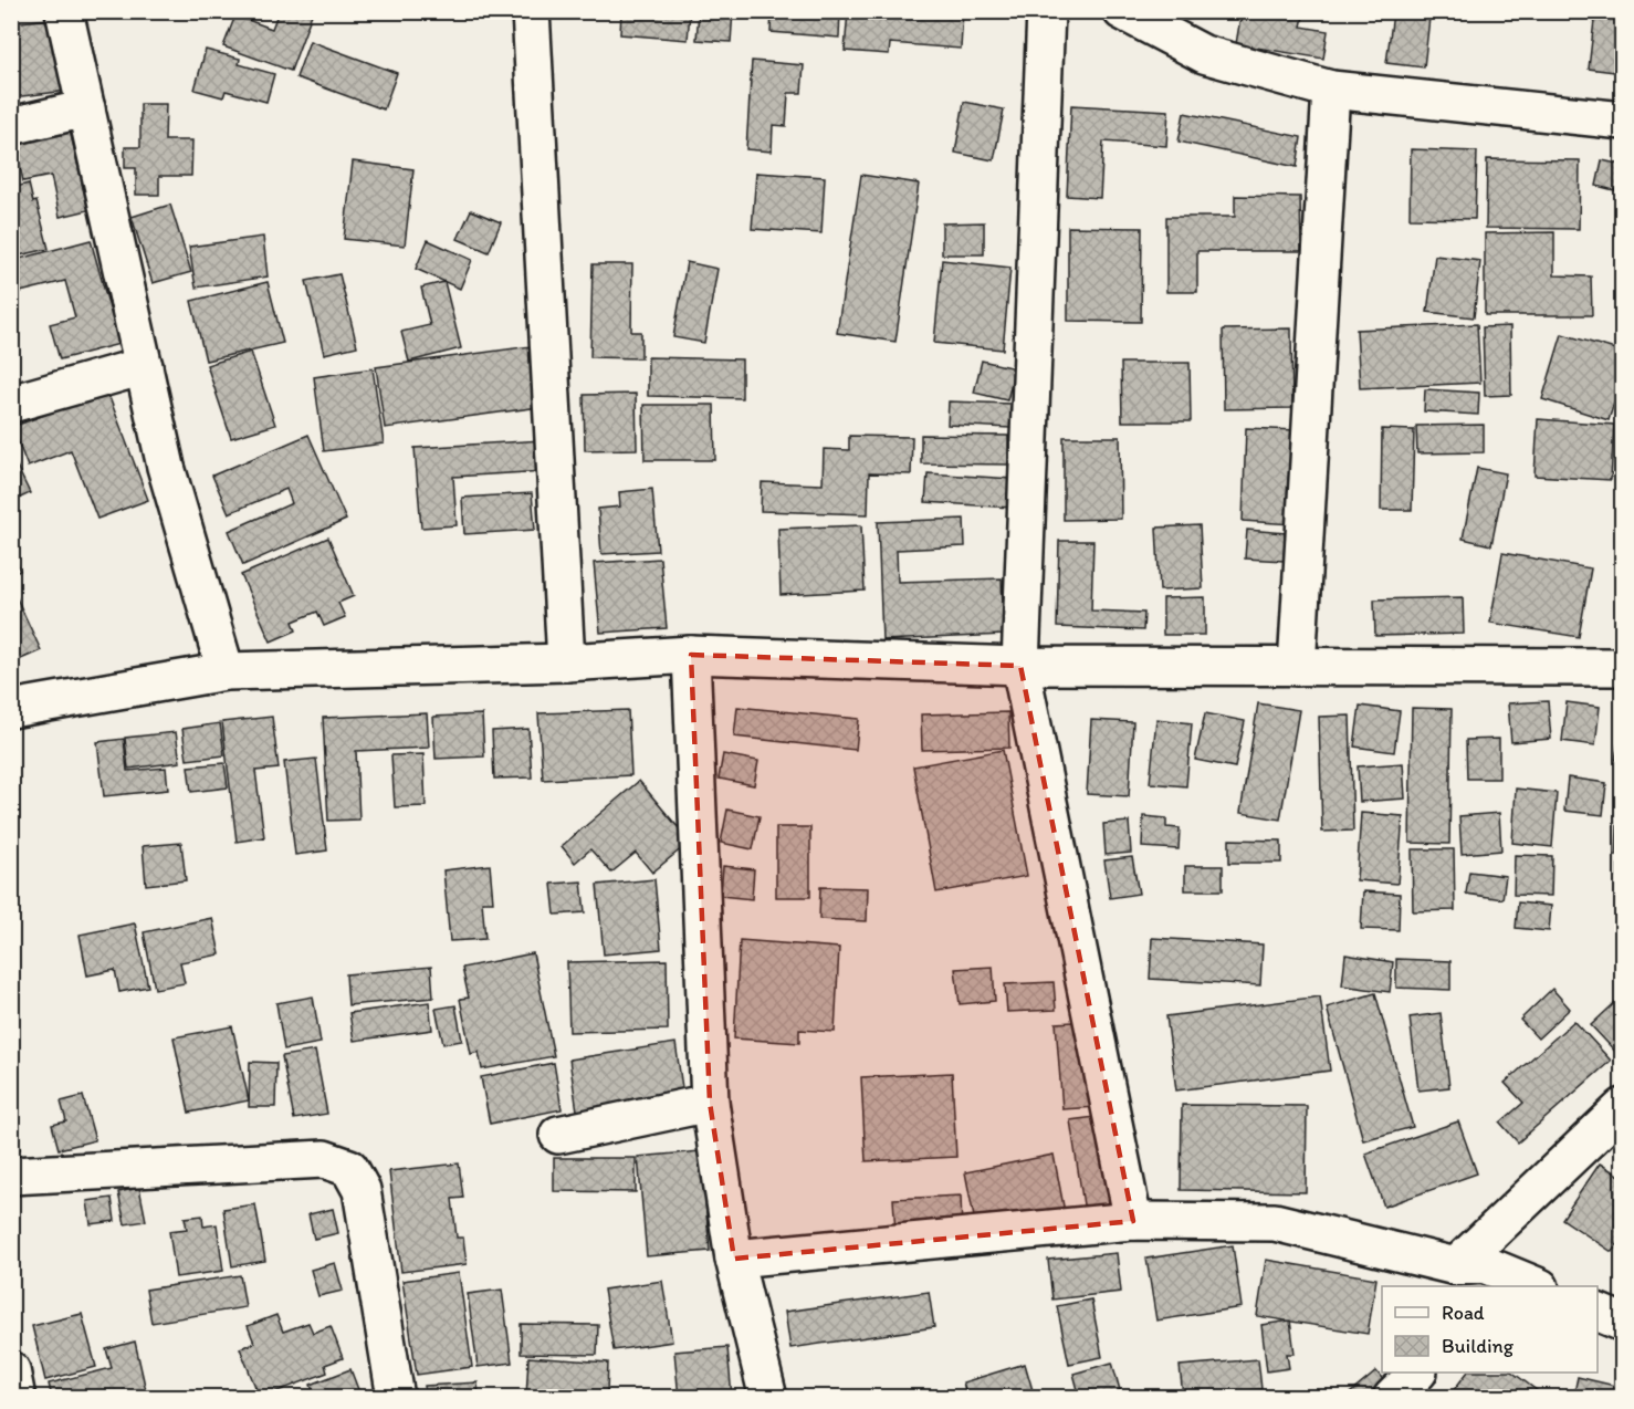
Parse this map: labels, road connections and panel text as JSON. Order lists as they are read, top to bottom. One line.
{"legend":["Road","Building"]}
